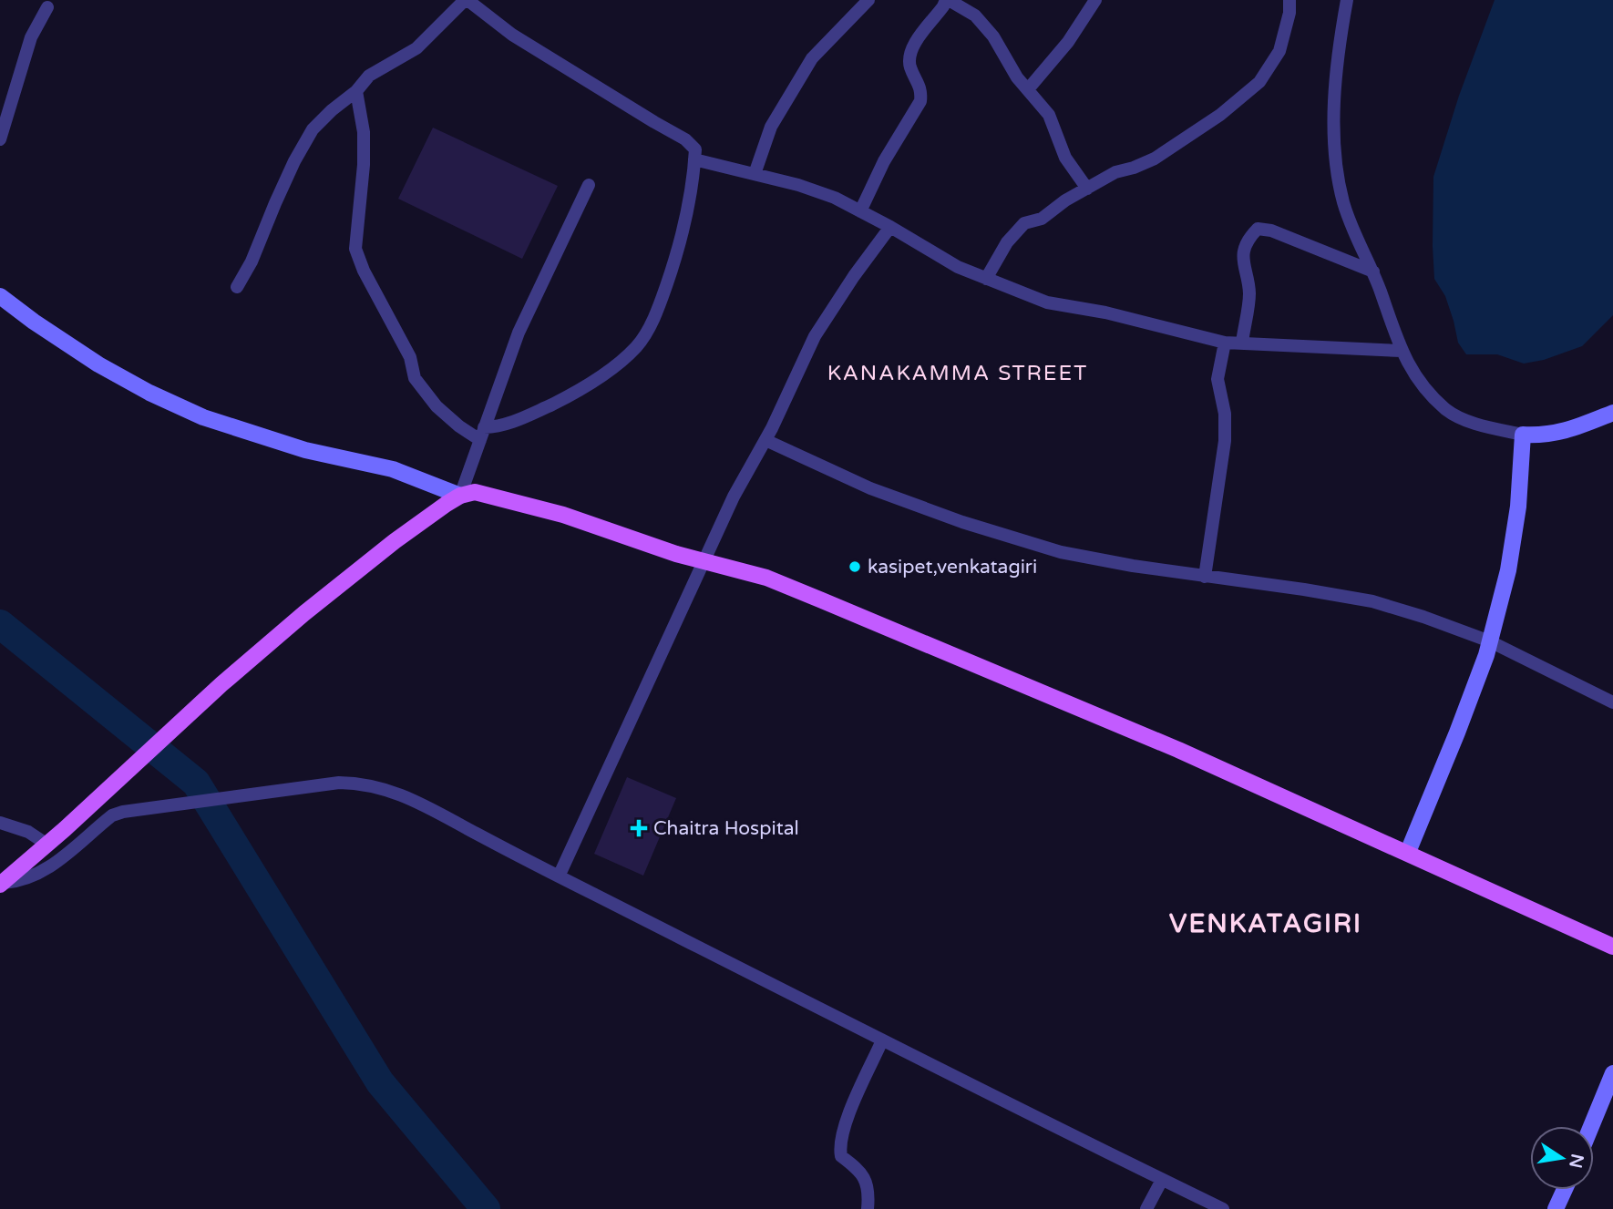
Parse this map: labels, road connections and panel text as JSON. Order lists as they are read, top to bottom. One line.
{"districts":["KANAKAMMA STREET","VENKATAGIRI"],"places":{"other":["kasipet,venkatagiri"],"health":["Chaitra Hospital"]},"north":"right"}
